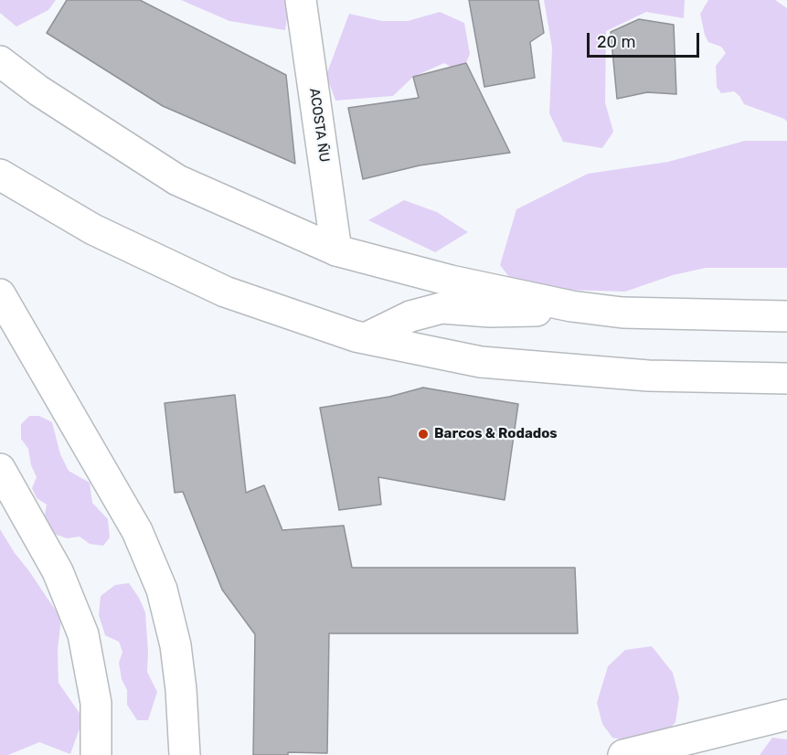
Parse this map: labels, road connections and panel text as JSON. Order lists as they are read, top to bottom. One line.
{"streets":{"main road":["ACOSTA ÑU"]},"places":["Barcos & Rodados"],"scale_bar":"20 m"}
